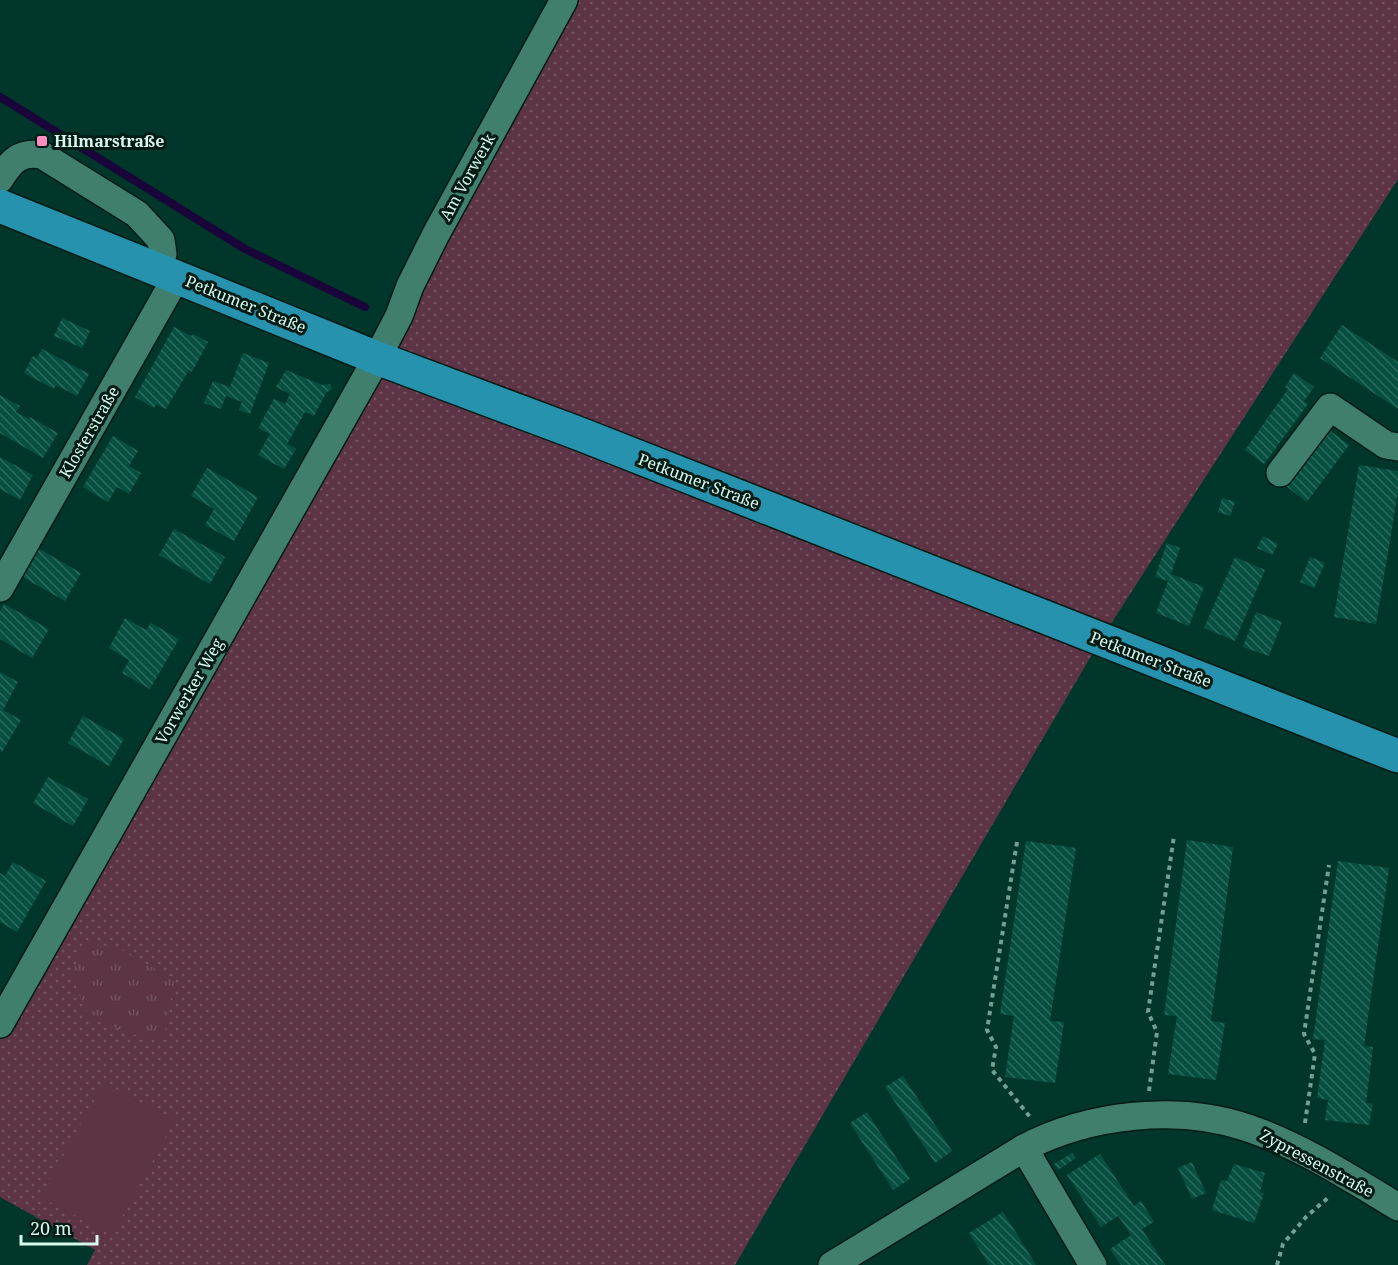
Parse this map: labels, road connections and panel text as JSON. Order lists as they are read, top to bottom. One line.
{"streets":{"main road":["Petkumer Straße"],"street":["Am Vorwerk","Klosterstraße","Vorwerker Weg","Zypressenstraße"]},"crossings":[["Am Vorwerk","Petkumer Straße"],["Am Vorwerk","Vorwerker Weg"],["Petkumer Straße","Klosterstraße"],["Petkumer Straße","Vorwerker Weg"]],"places":{"transit":["Hilmarstraße"]},"scale_bar":"20 m"}
